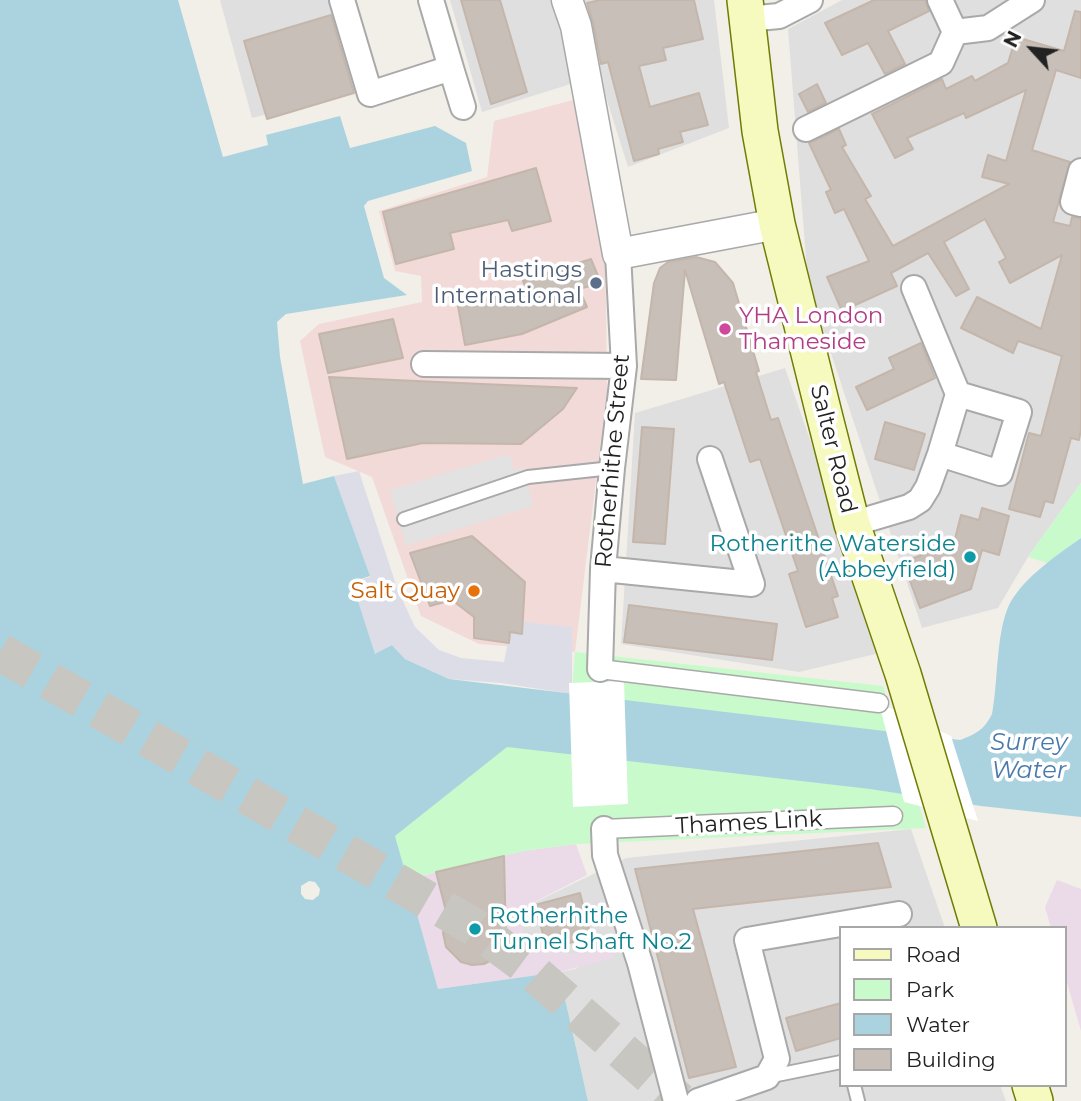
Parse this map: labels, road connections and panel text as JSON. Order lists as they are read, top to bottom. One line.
{"streets":{"main road":["Salter Road"],"street":["Rotherhithe Street","Thames Link"]},"water":["Surrey Water"],"places":["Hastings International","YHA London Thameside","Rotherithe Waterside (Abbeyfield)","Salt Quay","Rotherhithe Tunnel Shaft No.2"],"legend":["Road","Park","Water","Building"],"north":"top left"}
